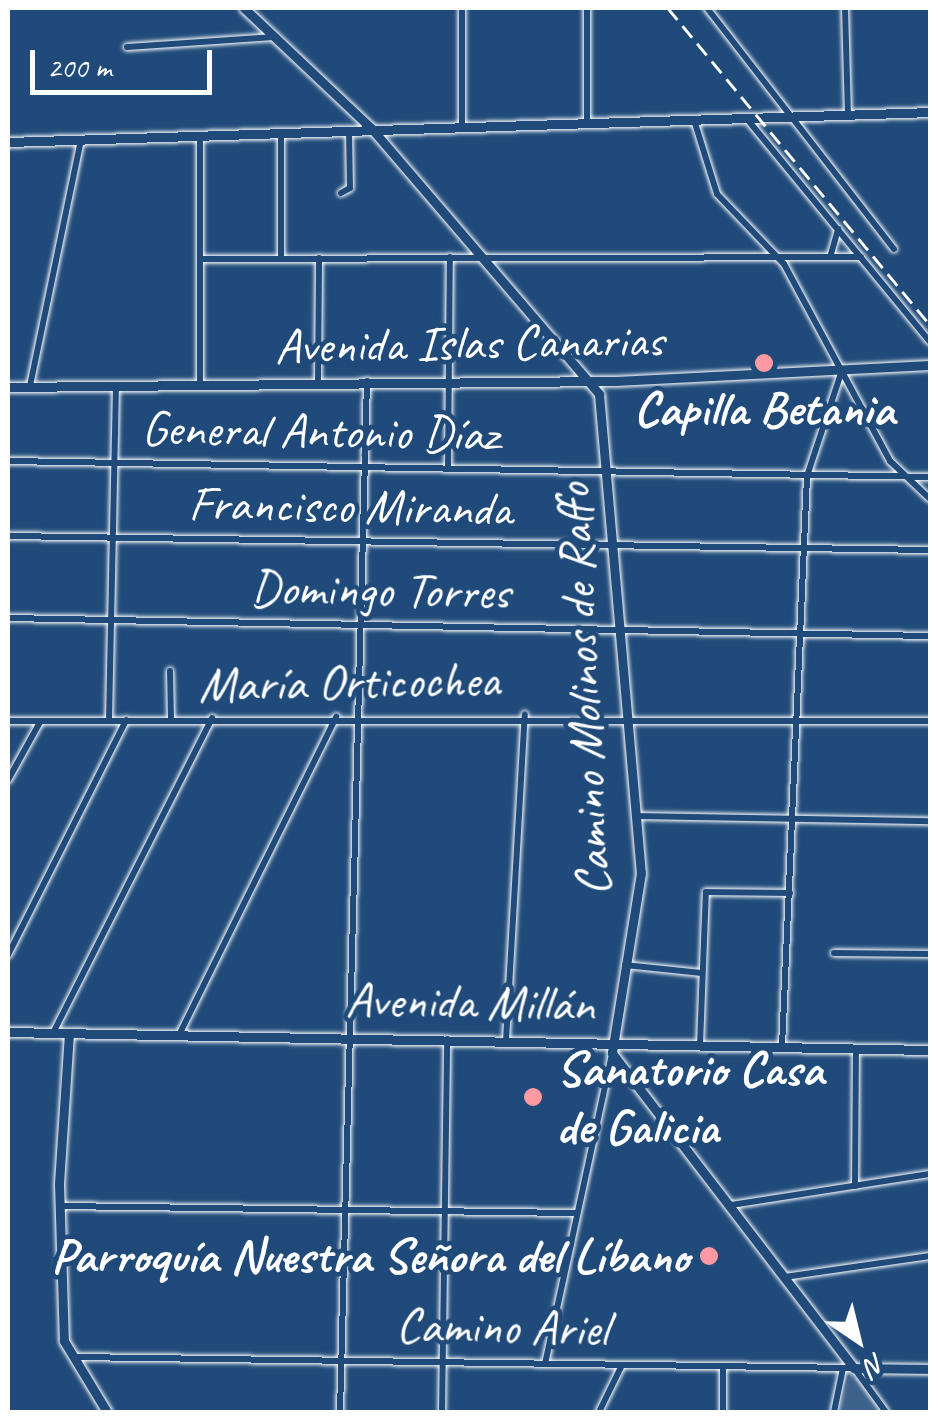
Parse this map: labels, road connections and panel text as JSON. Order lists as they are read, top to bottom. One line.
{"streets":{"street":["Avenida Islas Canarias","General Antonio Díaz","Francisco Miranda","Domingo Torres","María Orticochea","Camino Molinos de Raffo","Avenida Millán","Camino Ariel"]},"crossings":[["Avenida Islas Canarias","Camino Molinos de Raffo"],["General Antonio Díaz","Camino Molinos de Raffo"],["Francisco Miranda","Camino Molinos de Raffo"],["Domingo Torres","Camino Molinos de Raffo"],["María Orticochea","Camino Molinos de Raffo"],["Camino Molinos de Raffo","Avenida Millán"]],"places":["Capilla Betania","Sanatorio Casa de Galicia","Parroquía Nuestra Señora del Líbano"],"scale_bar":"200 m","north":"bottom right"}
